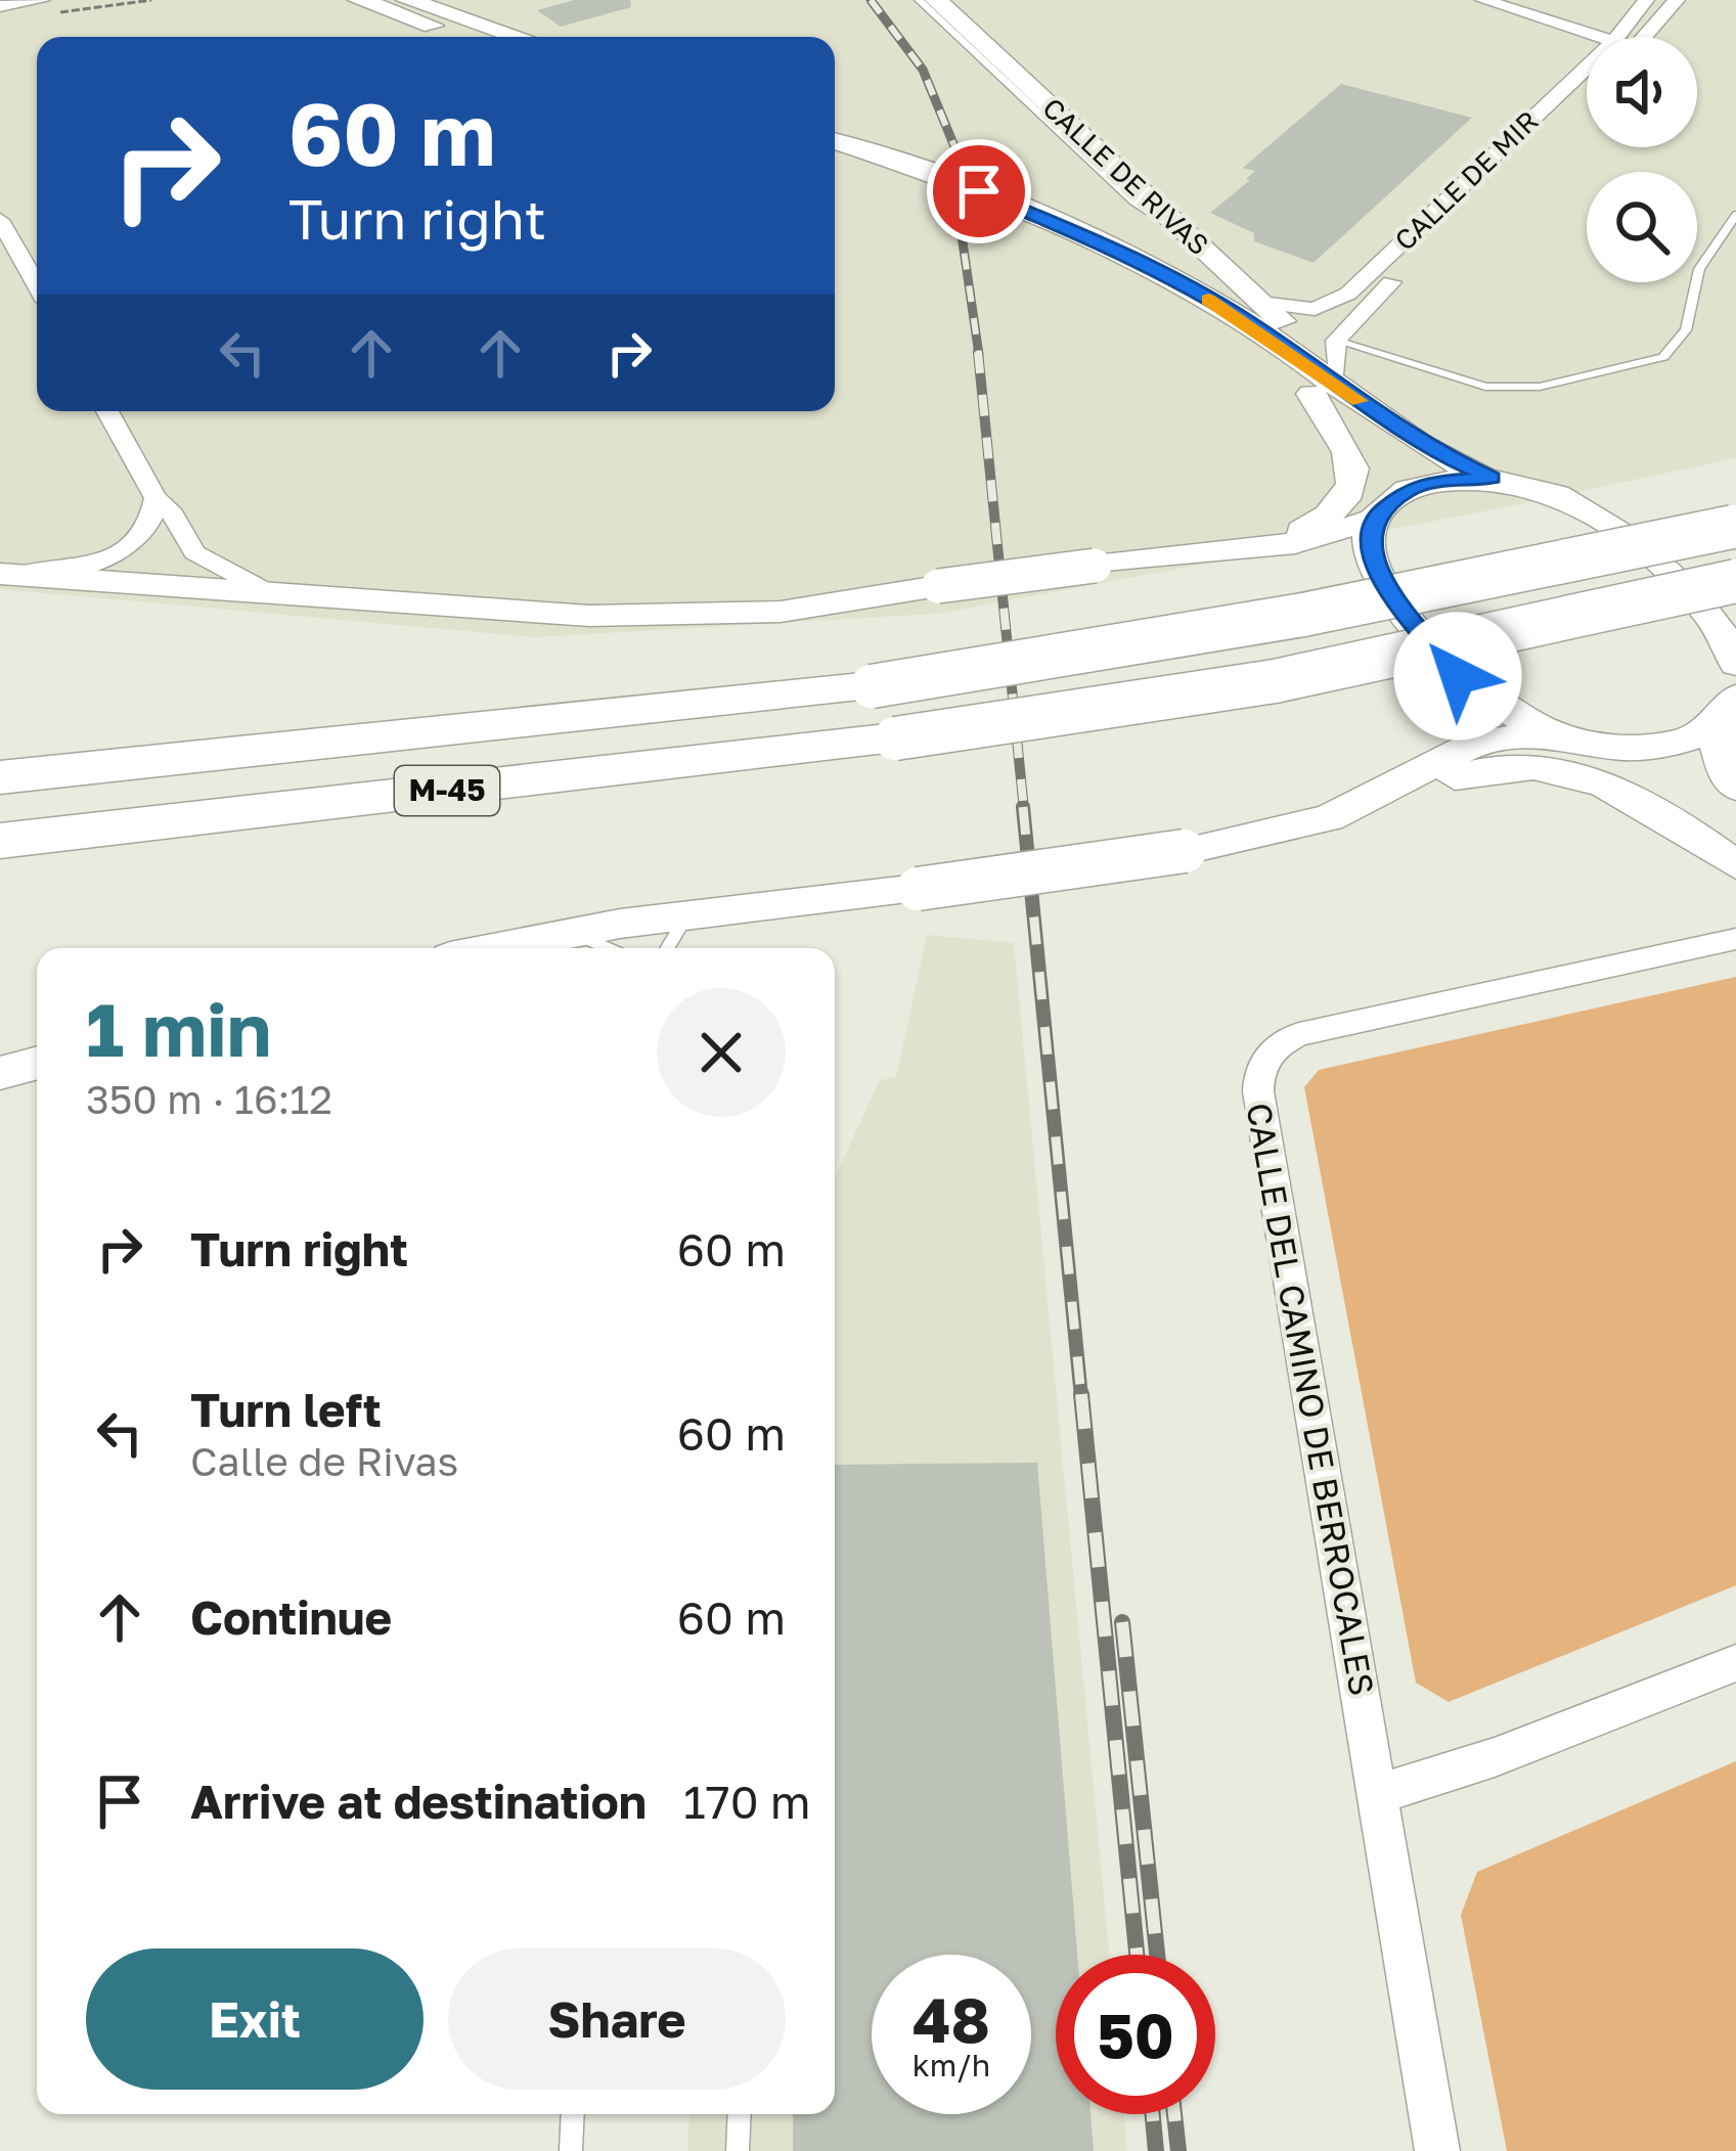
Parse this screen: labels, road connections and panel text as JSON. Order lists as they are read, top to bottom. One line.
{"streets":{"highway":["M-45"],"main road":["CALLE DE RIVAS"],"street":["CALLE DE MIR","CALLE DEL CAMINO DE BERROCALES"]},"crossings":[["CALLE DE RIVAS","CALLE DE MIR"]],"page":{"turn":["60 m","Turn right"],"heading":["1 min","350 m · 16:12"],"list":[{"name":"Turn right","value":"60 m"},{"name":"Turn left","note":"Calle de Rivas","value":"60 m"},{"name":"Continue","value":"60 m"},{"name":"Arrive at destination","value":"170 m"}],"buttons":["Exit","Share"],"speed":"48 km/h","limit":"50"}}
